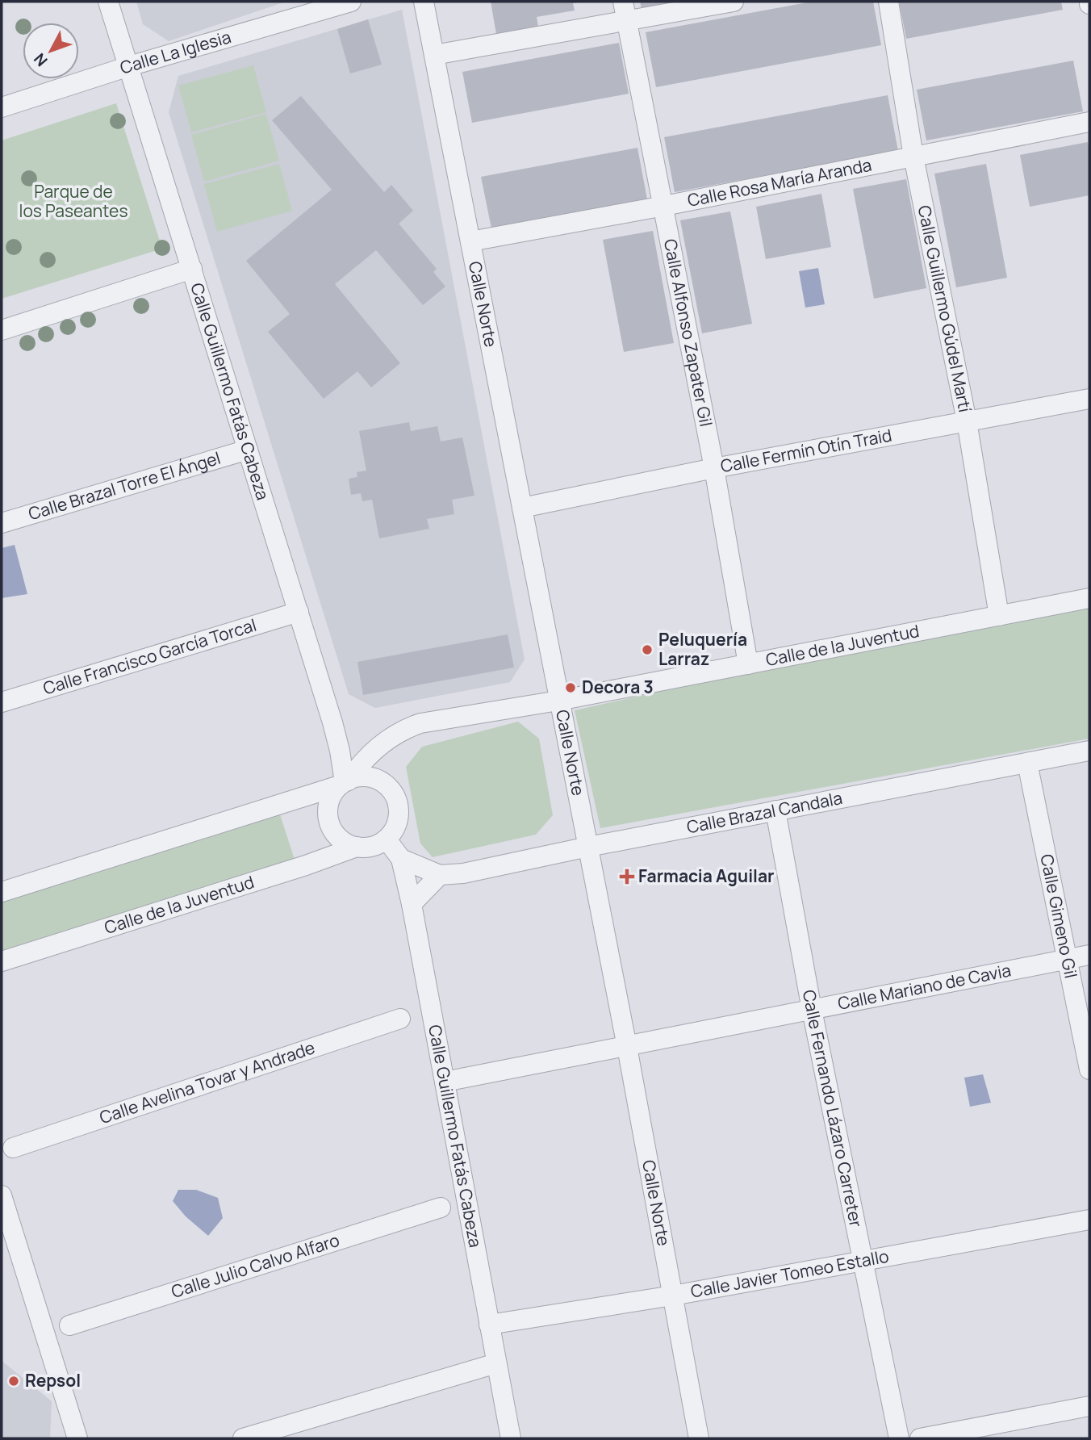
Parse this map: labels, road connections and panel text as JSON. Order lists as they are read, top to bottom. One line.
{"streets":{"street":["Calle La Iglesia","Calle Rosa María Aranda","Calle Norte","Calle Guillermo Gúdel Martí","Calle Alfonso Zapater Gil","Calle Guillermo Fatás Cabeza","Calle Fermín Otín Traid","Calle Brazal Torre El Ángel","Calle de la Juventud","Calle Francisco García Torcal","Calle Brazal Candala","Calle Gimeno Gil","Calle Mariano de Cavia","Calle Avelina Tovar y Andrade","Calle Fernando Lázaro Carreter","Calle Julio Calvo Alfaro","Calle Javier Tomeo Estallo"]},"crossings":[["Calle La Iglesia","Calle Guillermo Fatás Cabeza"],["Calle Rosa María Aranda","Calle Norte"],["Calle Rosa María Aranda","Calle Guillermo Gúdel Martí"],["Calle Rosa María Aranda","Calle Alfonso Zapater Gil"],["Calle Norte","Calle Fermín Otín Traid"],["Calle Norte","Calle de la Juventud"],["Calle Norte","Calle Brazal Candala"],["Calle Norte","Calle Mariano de Cavia"],["Calle Norte","Calle Javier Tomeo Estallo"],["Calle Guillermo Gúdel Martí","Calle Fermín Otín Traid"],["Calle Guillermo Gúdel Martí","Calle de la Juventud"],["Calle Alfonso Zapater Gil","Calle Fermín Otín Traid"],["Calle Alfonso Zapater Gil","Calle de la Juventud"],["Calle Guillermo Fatás Cabeza","Calle Brazal Torre El Ángel"],["Calle Guillermo Fatás Cabeza","Calle de la Juventud"],["Calle Guillermo Fatás Cabeza","Calle Francisco García Torcal"],["Calle Guillermo Fatás Cabeza","Calle Brazal Candala"],["Calle Guillermo Fatás Cabeza","Calle Mariano de Cavia"],["Calle Guillermo Fatás Cabeza","Calle Javier Tomeo Estallo"],["Calle Brazal Candala","Calle Gimeno Gil"],["Calle Brazal Candala","Calle Fernando Lázaro Carreter"],["Calle Gimeno Gil","Calle Mariano de Cavia"],["Calle Mariano de Cavia","Calle Fernando Lázaro Carreter"],["Calle Fernando Lázaro Carreter","Calle Javier Tomeo Estallo"]],"parks":["Parque de los Paseantes"],"places":{"other":["Peluquería Larraz","Decora 3","Repsol"],"health":["Farmacia Aguilar"]},"north":"bottom left"}
